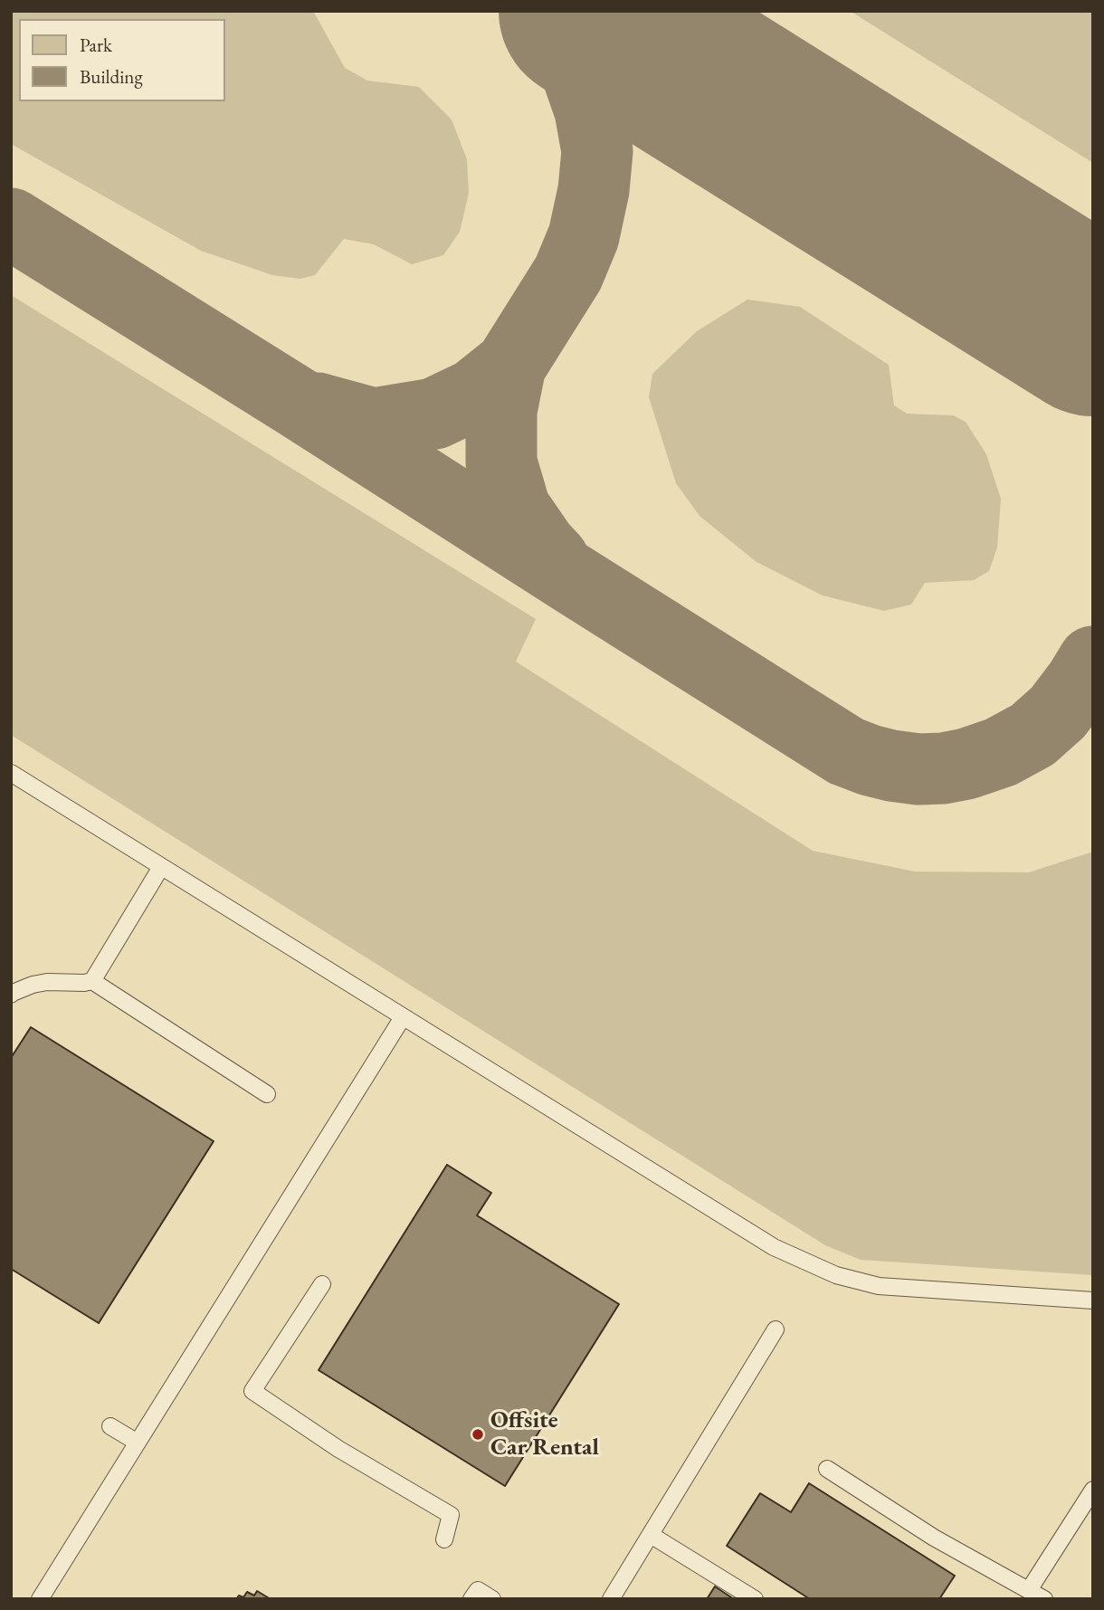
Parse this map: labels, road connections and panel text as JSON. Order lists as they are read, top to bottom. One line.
{"places":["Offsite Car Rental"],"legend":["Park","Building"]}
